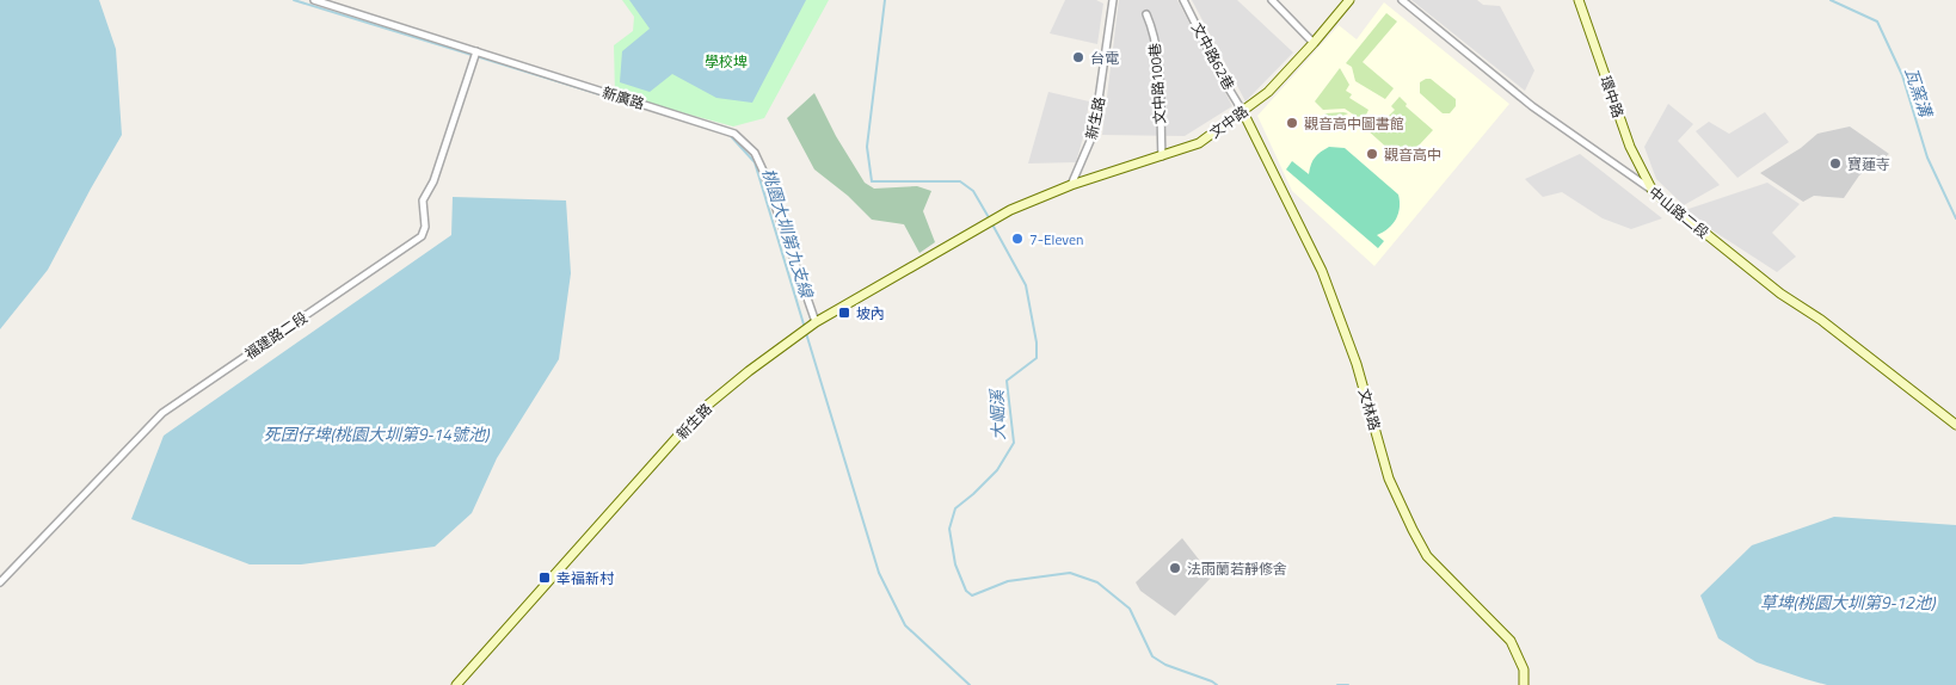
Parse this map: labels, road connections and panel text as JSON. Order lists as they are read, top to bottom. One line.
{"streets":{"street":["文中路62巷","文中路100巷","環中路","新廣路","新生路","文中路","中山路二段","福建路二段","文林路"]},"crossings":[["文中路62巷","文中路"],["文中路62巷","文林路"],["文中路100巷","文中路"],["環中路","中山路二段"],["新廣路","新生路"],["新廣路","福建路二段"],["新生路","文中路"],["文中路","文林路"]],"water":["瓦窯溝","桃園大圳第九支線","大崛溪","死囝仔埤(桃園大圳第9-14號池)","草埤(桃園大圳第9-12池)"],"parks":["學校埤"],"places":{"other":["台電","觀音高中圖書館","觀音高中","寶蓮寺","7-Eleven","法雨蘭若靜修舍"],"transit":["坡內","幸福新村"]}}
